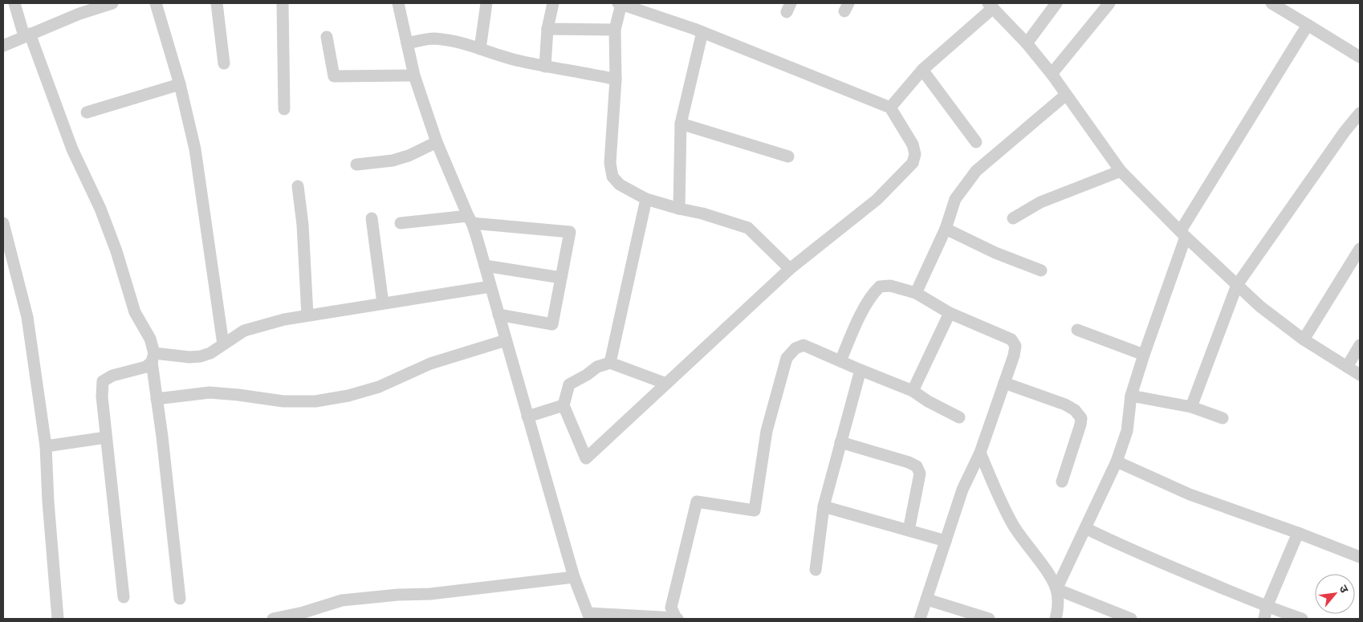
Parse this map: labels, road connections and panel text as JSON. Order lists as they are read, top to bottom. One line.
{"north":"top right"}
